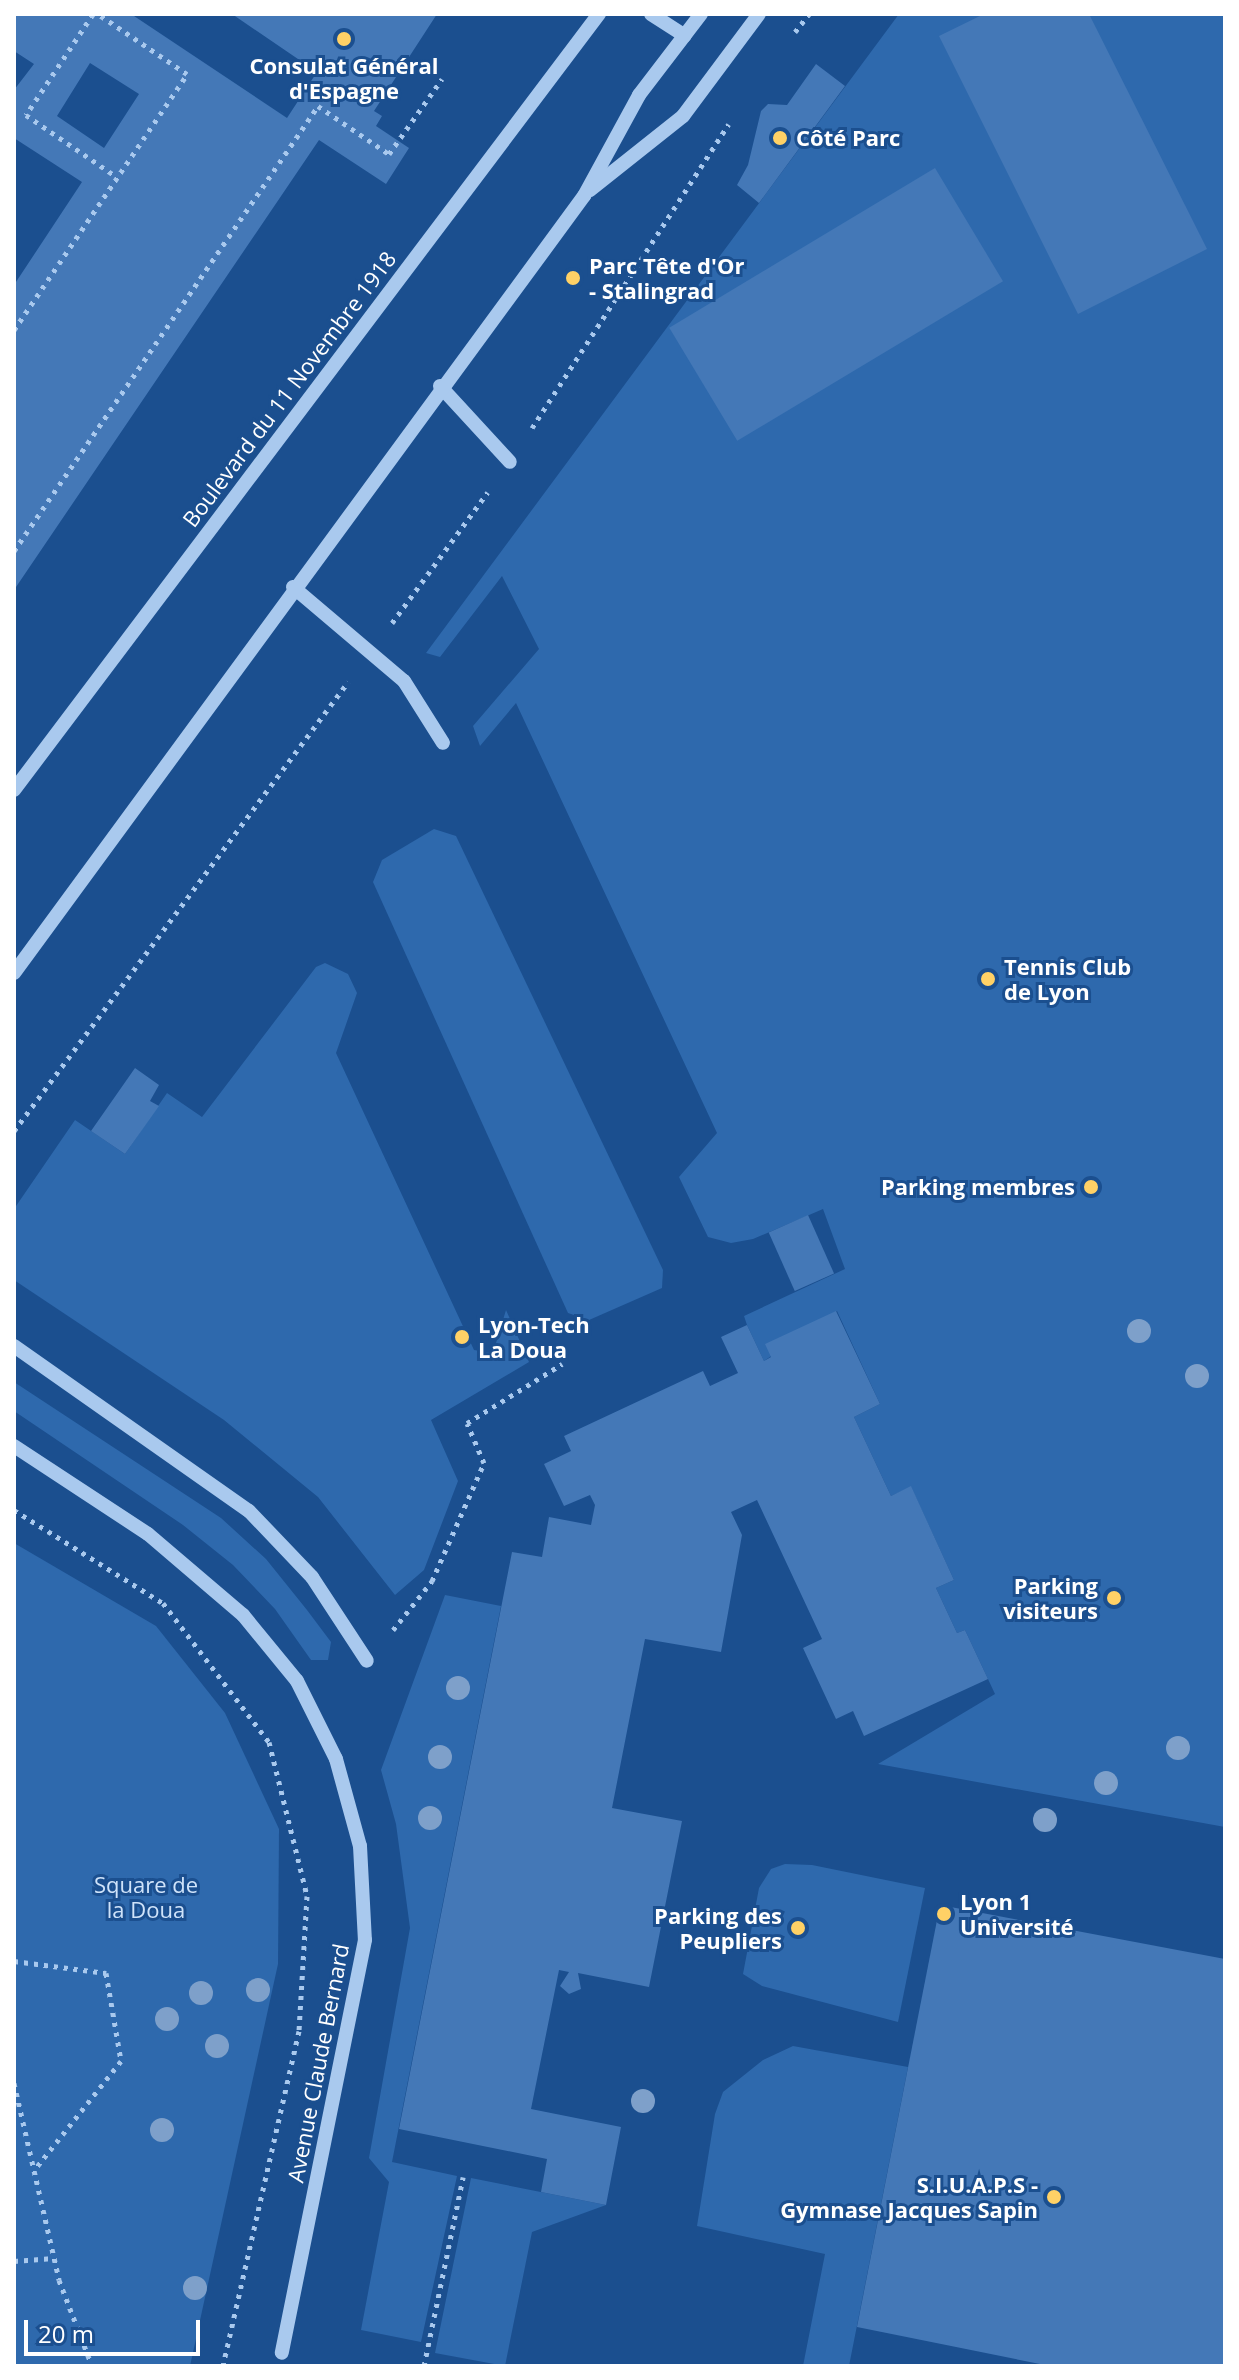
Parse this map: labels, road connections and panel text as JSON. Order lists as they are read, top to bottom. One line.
{"streets":{"street":["Boulevard du 11 Novembre 1918","Avenue Claude Bernard"]},"parks":["Square de la Doua"],"places":["Consulat Général d'Espagne","Côté Parc","Parc Tête d'Or - Stalingrad","Tennis Club de Lyon","Parking membres","Lyon-Tech La Doua","Parking visiteurs","Lyon 1 Université","Parking des Peupliers","S.I.U.A.P.S - Gymnase Jacques Sapin"],"scale_bar":"20 m"}
